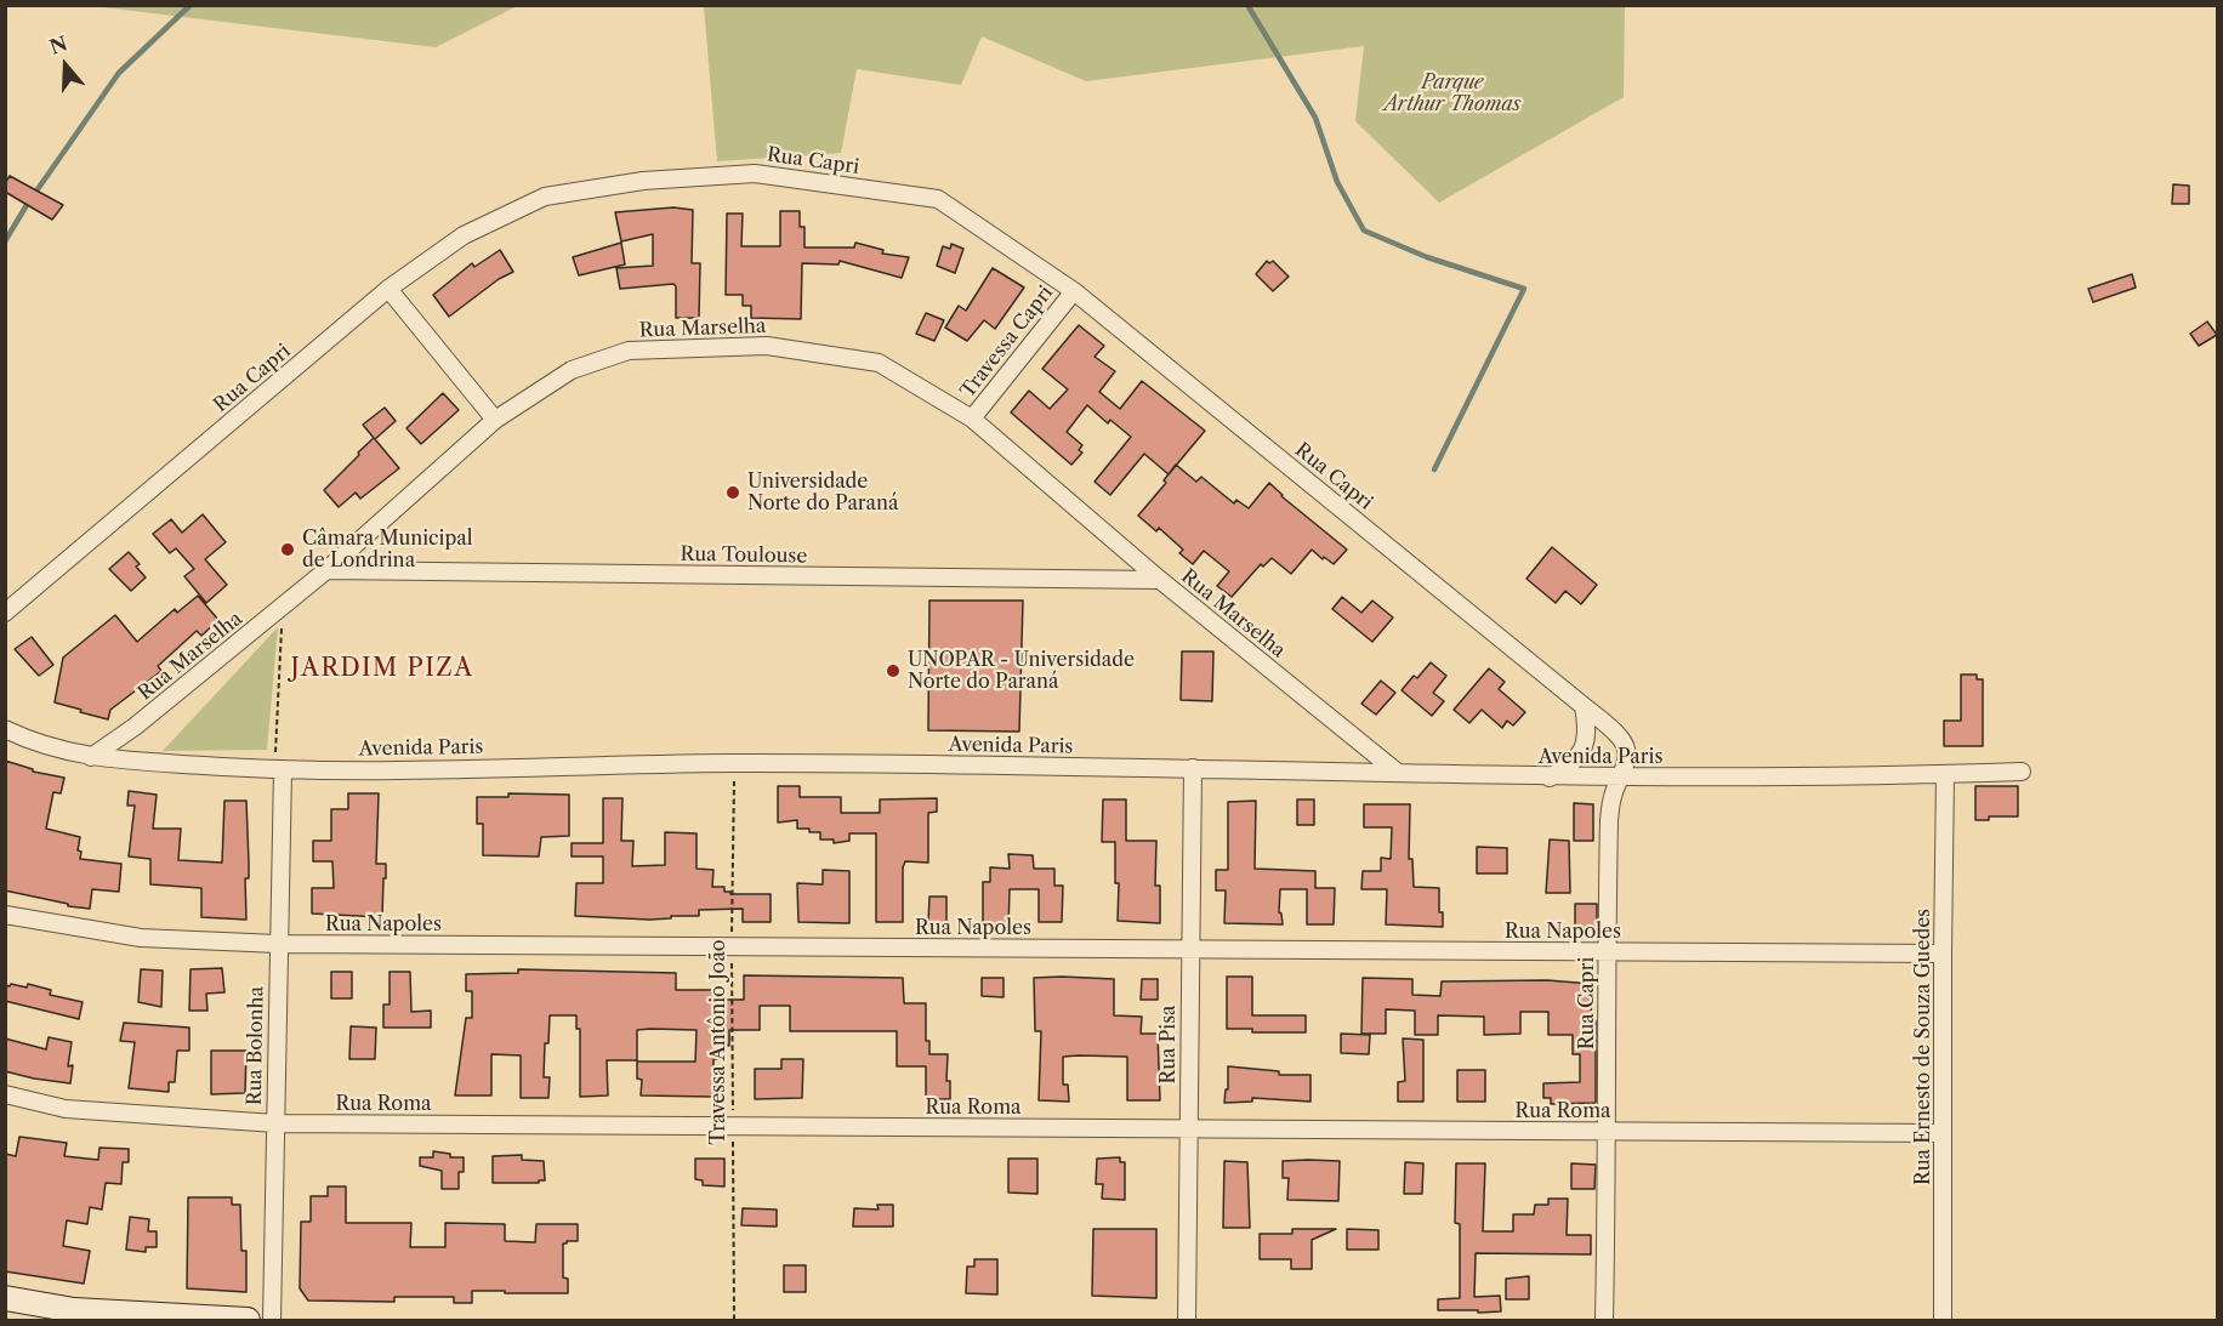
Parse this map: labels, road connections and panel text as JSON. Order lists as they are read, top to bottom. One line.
{"streets":{"street":["Rua Capri","Rua Marselha","Travessa Capri","Rua Toulouse","Avenida Paris","Rua Napoles","Rua Pisa","Rua Bolonha","Rua Ernesto de Souza Guedes","Rua Roma"],"path":["Travessa Antônio João"]},"crossings":[["Rua Capri","Travessa Capri"],["Rua Capri","Avenida Paris"],["Rua Capri","Rua Napoles"],["Rua Capri","Rua Roma"],["Rua Marselha","Travessa Capri"],["Rua Marselha","Rua Toulouse"],["Rua Marselha","Avenida Paris"],["Avenida Paris","Travessa Antônio João"],["Avenida Paris","Rua Pisa"],["Avenida Paris","Rua Bolonha"],["Avenida Paris","Rua Ernesto de Souza Guedes"],["Rua Napoles","Travessa Antônio João"],["Rua Napoles","Rua Pisa"],["Rua Napoles","Rua Bolonha"],["Rua Napoles","Rua Ernesto de Souza Guedes"],["Travessa Antônio João","Rua Roma"],["Rua Pisa","Rua Roma"],["Rua Bolonha","Rua Roma"],["Rua Ernesto de Souza Guedes","Rua Roma"]],"districts":["JARDIM PIZA"],"parks":["Parque Arthur Thomas"],"places":["Universidade Norte do Paraná","Câmara Municipal de Londrina","UNOPAR - Universidade Norte do Paraná"],"north":"top"}
